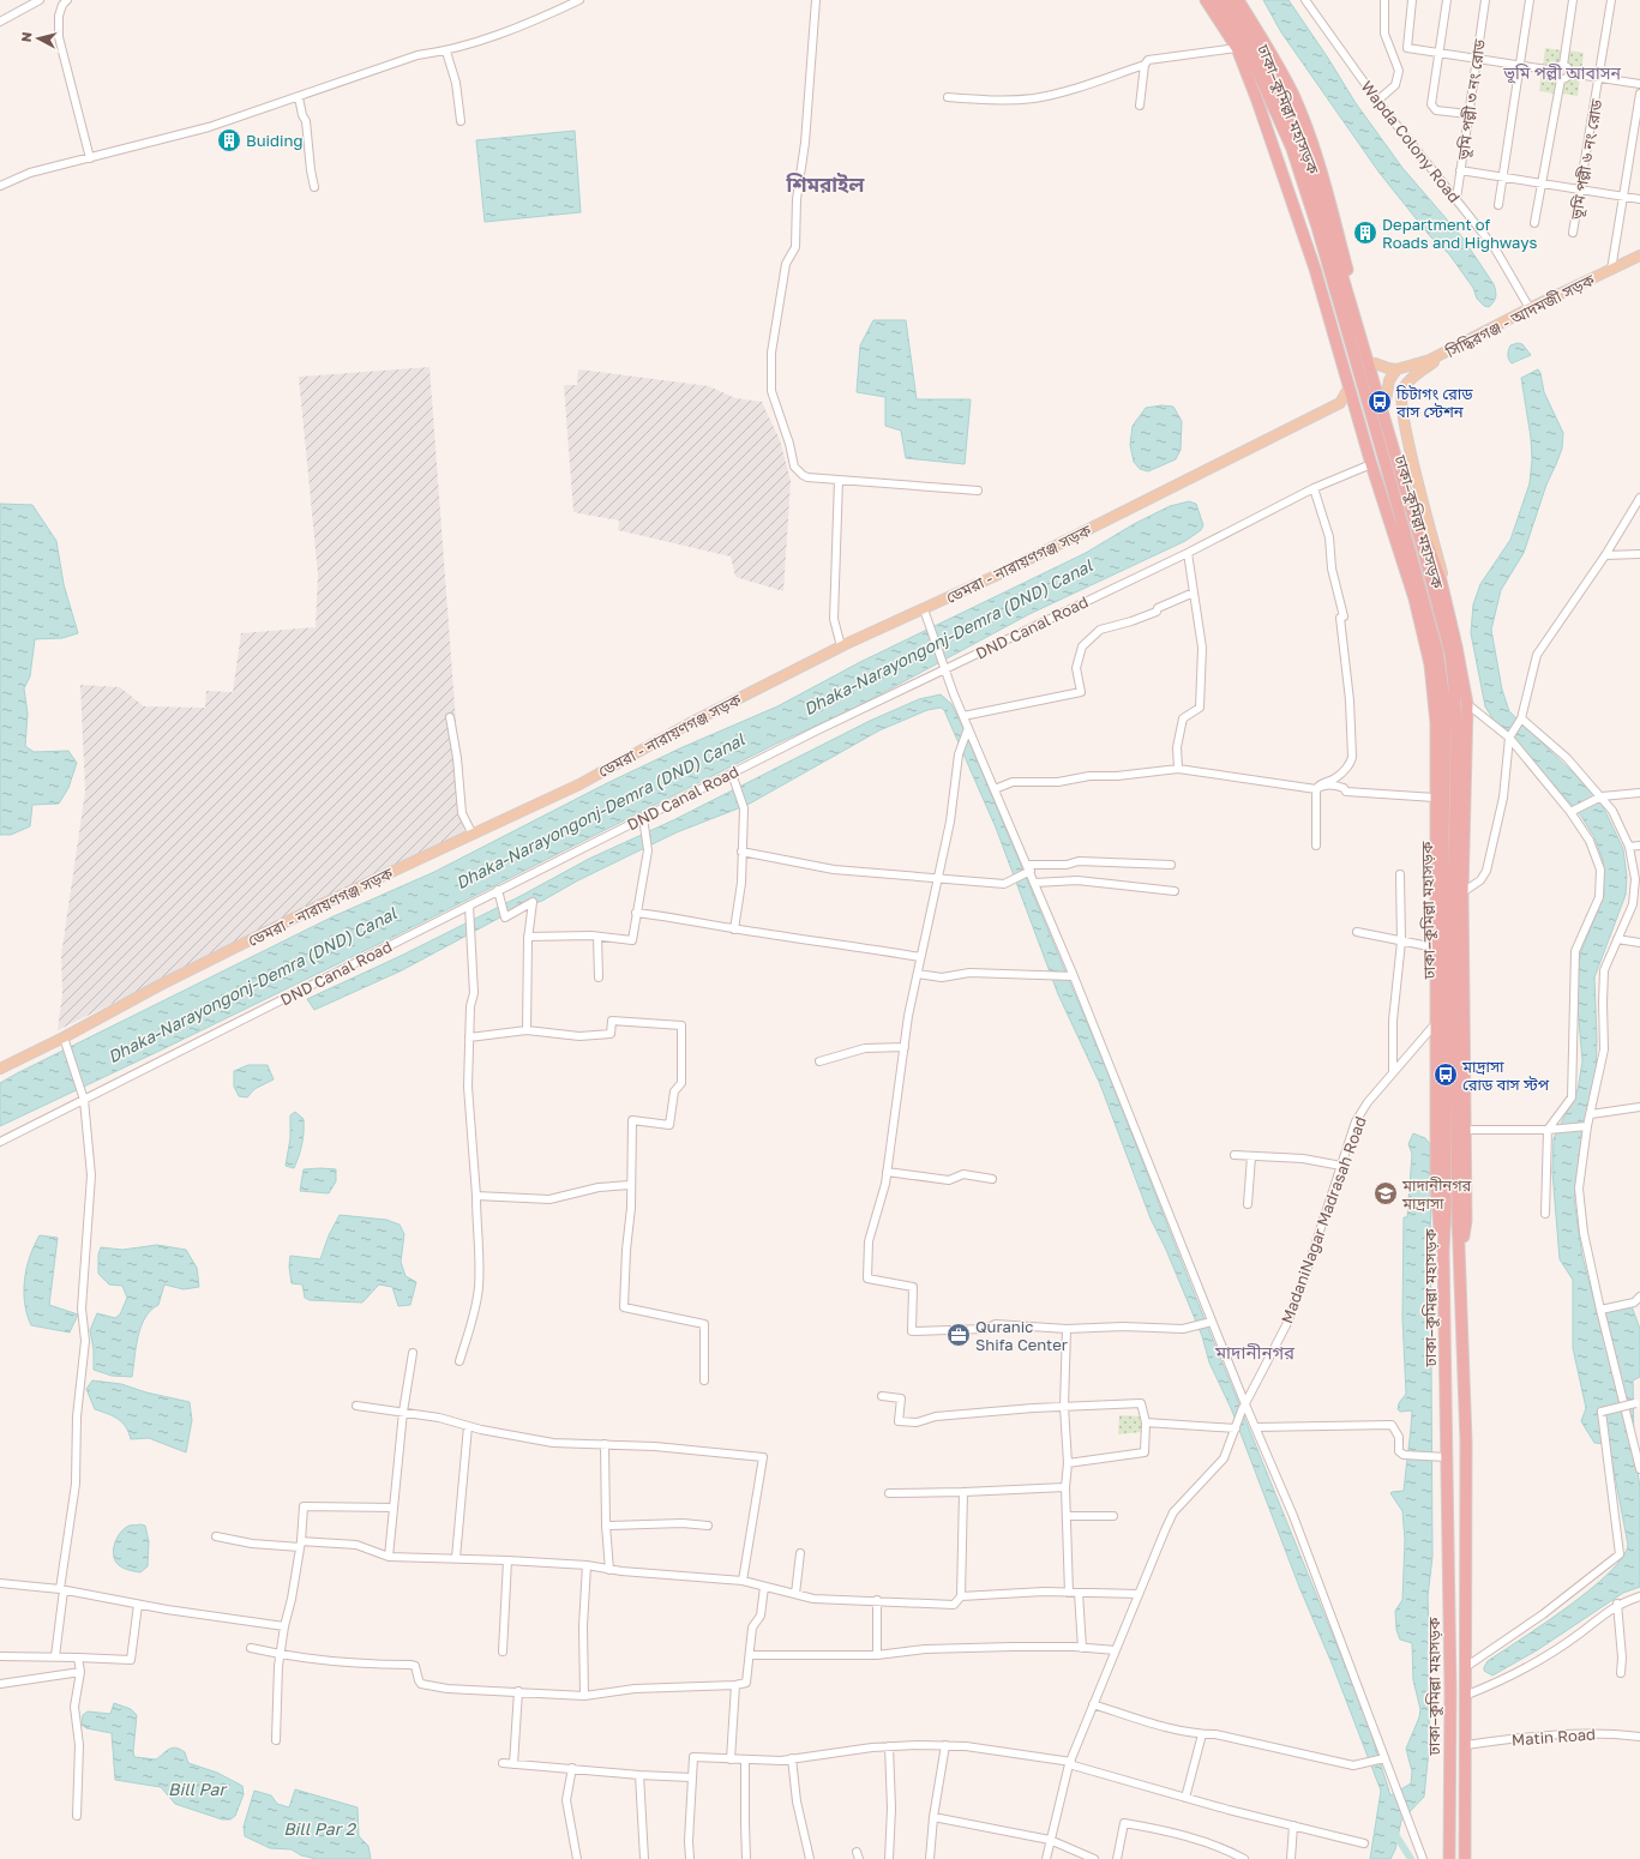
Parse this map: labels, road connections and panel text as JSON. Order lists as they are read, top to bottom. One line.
{"streets":{"highway":["ঢাকা–কুমিল্লা মহাসড়ক"],"main road":["সিদ্ধিরগঞ্জ - আদমজী সড়ক","ডেমরা - নারায়ণগঞ্জ সড়ক"],"street":["ভূমি পল্লী ৩ নং রোড","Wapda Colony Road","ভূমি পল্লী ৬ নং রোড","DND Canal Road","MadaniNagar Madrasah Road","Matin Road"]},"crossings":[["ভূমি পল্লী ৩ নং রোড","Wapda Colony Road"],["ঢাকা–কুমিল্লা মহাসড়ক","Matin Road"],["Wapda Colony Road","সিদ্ধিরগঞ্জ - আদমজী সড়ক"]],"districts":["ভূমি পল্লী আবাসন","শিমরাইল","মাদানীনগর"],"water":["Dhaka-Narayongonj-Demra (DND) Canal","Bill Par","Bill Par 2"],"places":{"building":["Buiding","Department of Roads and Highways"],"bus stop":["চিটাগং রোড বাস স্টেশন","মাদ্রাসা রোড বাস স্টপ"],"school or university":["মাদানীনগর মাদ্রাসা"],"office":["Quranic Shifa Center"]},"north":"left"}
